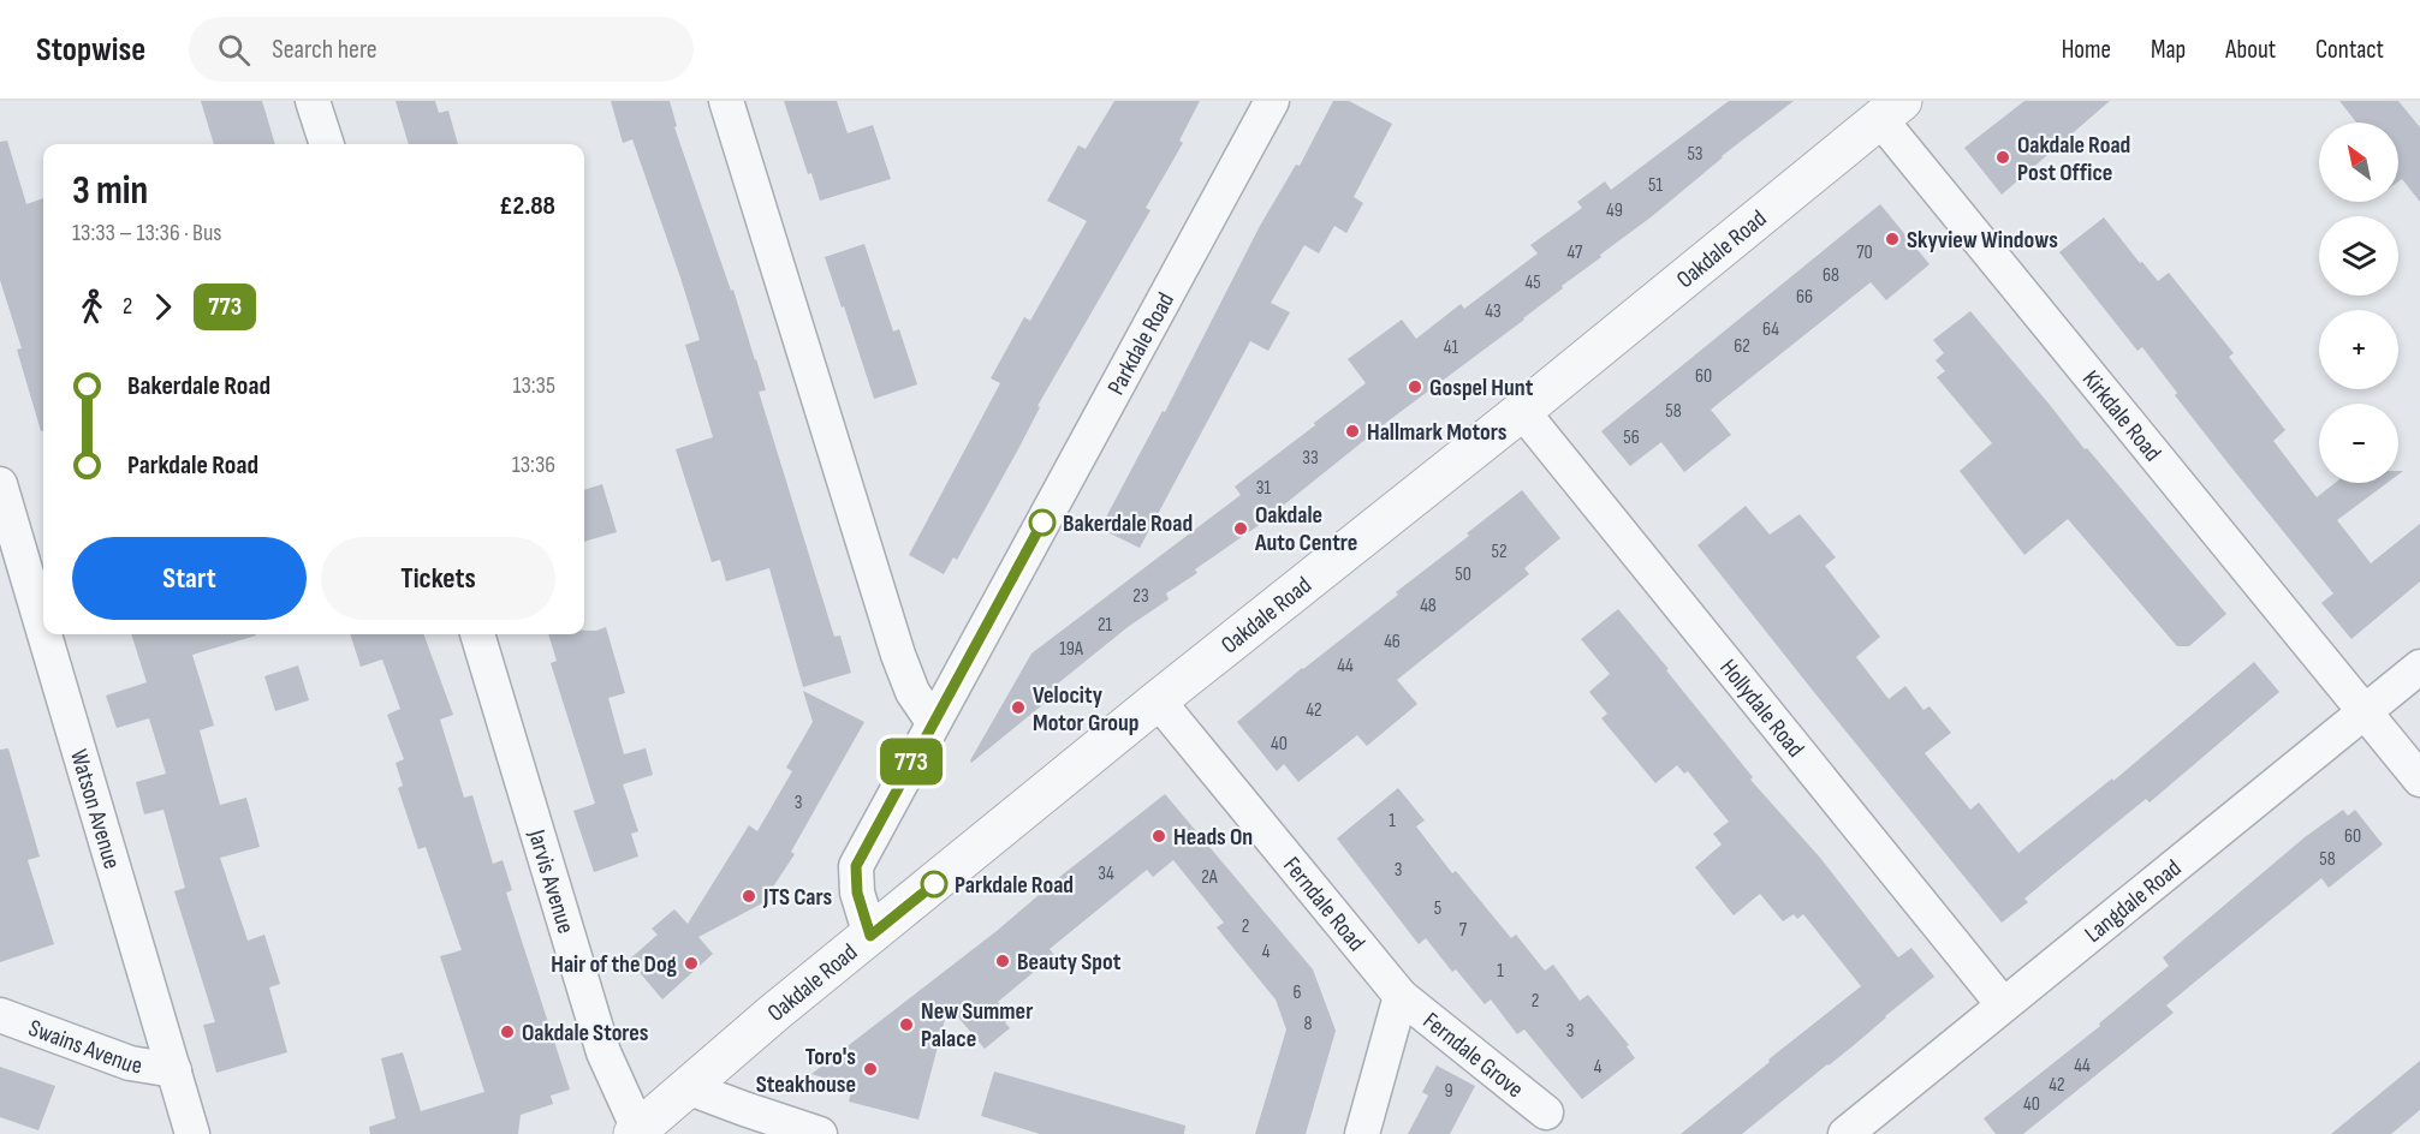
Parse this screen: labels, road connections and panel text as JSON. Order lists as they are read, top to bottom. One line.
{"streets":{"street":["Oakdale Road","Parkdale Road","Kirkdale Road","Hollydale Road","Watson Avenue","Jarvis Avenue","Langdale Road","Ferndale Road","Swains Avenue","Ferndale Grove"]},"crossings":[["Oakdale Road","Parkdale Road"],["Oakdale Road","Kirkdale Road"],["Oakdale Road","Hollydale Road"],["Oakdale Road","Jarvis Avenue"],["Oakdale Road","Ferndale Road"],["Kirkdale Road","Langdale Road"],["Hollydale Road","Langdale Road"],["Watson Avenue","Swains Avenue"],["Ferndale Road","Ferndale Grove"]],"places":["Oakdale Road Post Office","Skyview Windows","Gospel Hunt","Hallmark Motors","Bakerdale Road","Oakdale Auto Centre","Velocity Motor Group","Heads On","Parkdale Road","JTS Cars","Beauty Spot","Hair of the Dog","New Summer Palace","Oakdale Stores","Toro's Steakhouse"],"lines":["bus line 773"],"house_numbers":["53","51","49","47","70","68","45","66","43","64","62","41","60","58","56","33","31","52","50","23","48","21","46","19A","44","42","40","3","1","60","58","3","34","2A","5","2","7","4","1","6","2","8","3","44","4","42","9","40"],"north":"top left","page":{"header":"Stopwise","search":"Search here","nav":["Home","Map","About","Contact"],"on_map":"773","map_buttons":["+","−"],"heading":["3 min","13:33 – 13:36 · Bus","£2.88"],"legs":["2","773"],"list":[{"name":"Bakerdale Road","value":"13:35"},{"name":"Parkdale Road","value":"13:36"}],"buttons":["Start","Tickets"]}}
